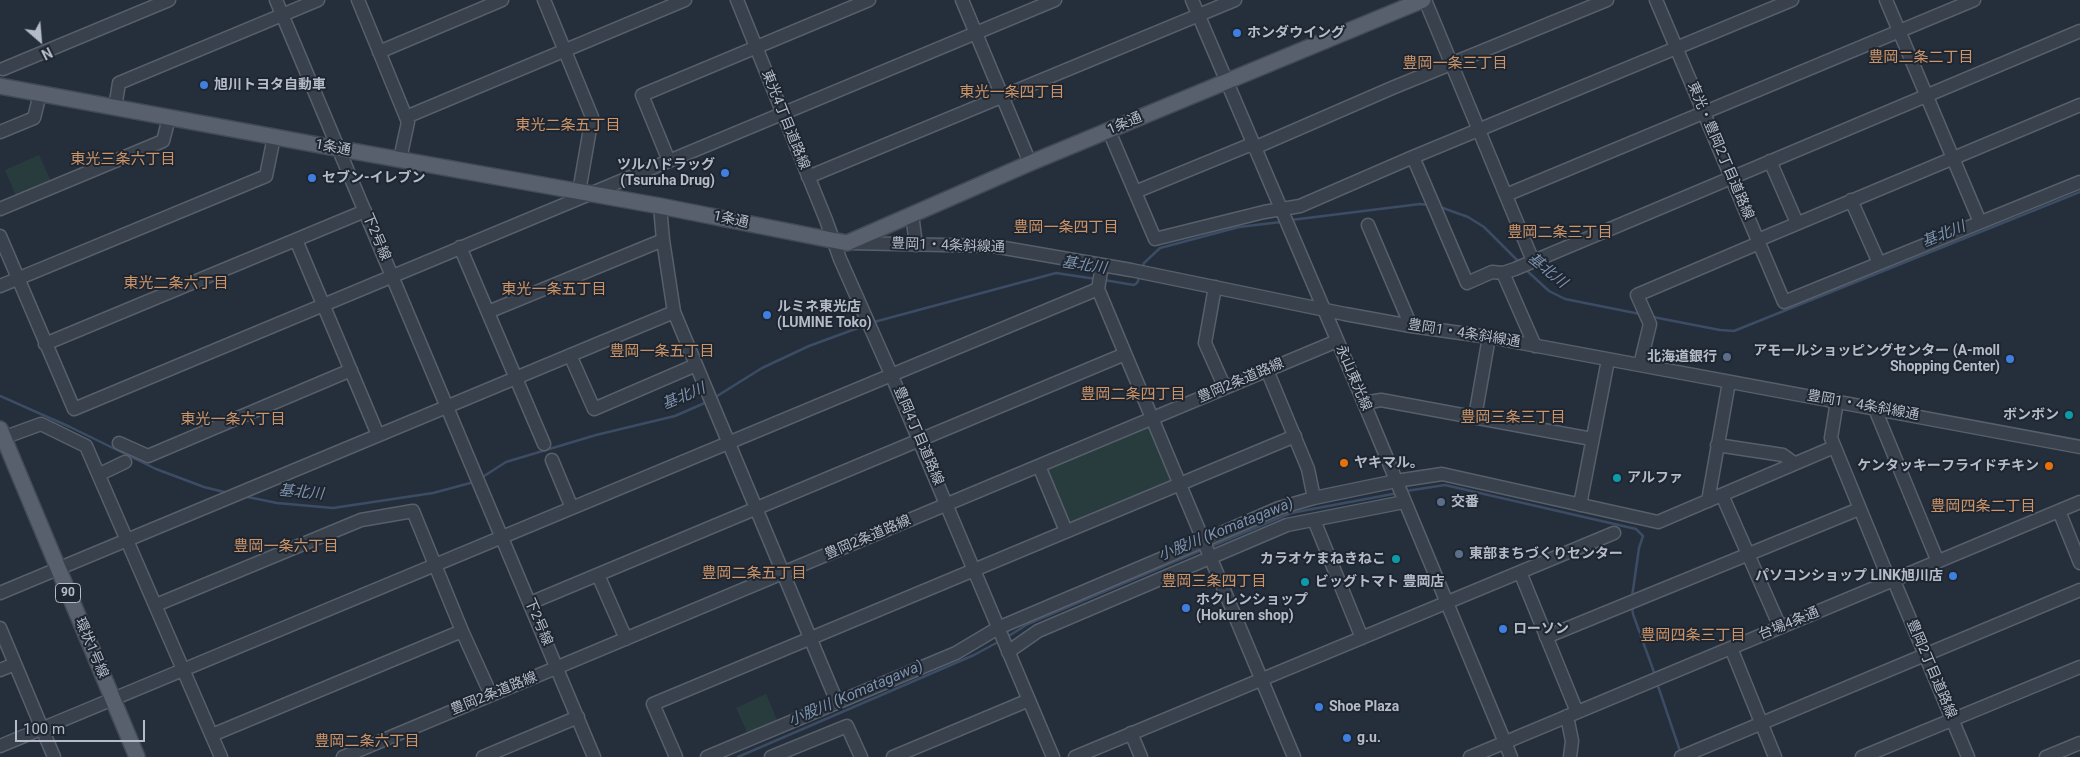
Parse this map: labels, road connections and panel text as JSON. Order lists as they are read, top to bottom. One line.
{"streets":{"main road":["1条通","90","環状1号線"],"street":["東光4丁目道路線","東光・豊岡2丁目道路線","下2号線","豊岡1・4条斜線通","永山東光線","豊岡2条道路線","豊岡4丁目道路線","台場4条通","豊岡2丁目道路線"]},"crossings":[["東光4丁目道路線","1条通"],["東光4丁目道路線","豊岡1・4条斜線通"],["東光4丁目道路線","豊岡4丁目道路線"],["1条通","下2号線"],["1条通","豊岡1・4条斜線通"],["1条通","永山東光線"],["1条通","豊岡4丁目道路線"],["下2号線","豊岡2条道路線"],["豊岡1・4条斜線通","永山東光線"],["豊岡1・4条斜線通","豊岡4丁目道路線"],["永山東光線","豊岡2条道路線"],["永山東光線","台場4条通"],["豊岡2条道路線","豊岡4丁目道路線"],["台場4条通","豊岡2丁目道路線"]],"districts":["豊岡二条二丁目","豊岡一条三丁目","東光一条四丁目","東光二条五丁目","東光三条六丁目","豊岡一条四丁目","豊岡二条三丁目","東光二条六丁目","東光一条五丁目","豊岡一条五丁目","豊岡二条四丁目","豊岡三条三丁目","東光一条六丁目","豊岡四条二丁目","豊岡一条六丁目","豊岡二条五丁目","豊岡三条四丁目","豊岡四条三丁目","豊岡二条六丁目"],"water":["基北川","小股川 (Komatagawa)"],"places":["ホンダウイング","旭川トヨタ自動車","ツルハドラッグ (Tsuruha Drug)","セブン-イレブン","ルミネ東光店 (LUMINE Toko)","北海道銀行","アモールショッピングセンター (A-moll Shopping Center)","ボンボン","ヤキマル。","ケンタッキーフライドチキン","アルファ","交番","東部まちづくりセンター","カラオケまねきねこ","パソコンショップ LINK旭川店","ビッグトマト 豊岡店","ホクレンショップ (Hokuren shop)","ローソン","Shoe Plaza","g.u."],"scale_bar":"100 m","north":"bottom right"}
